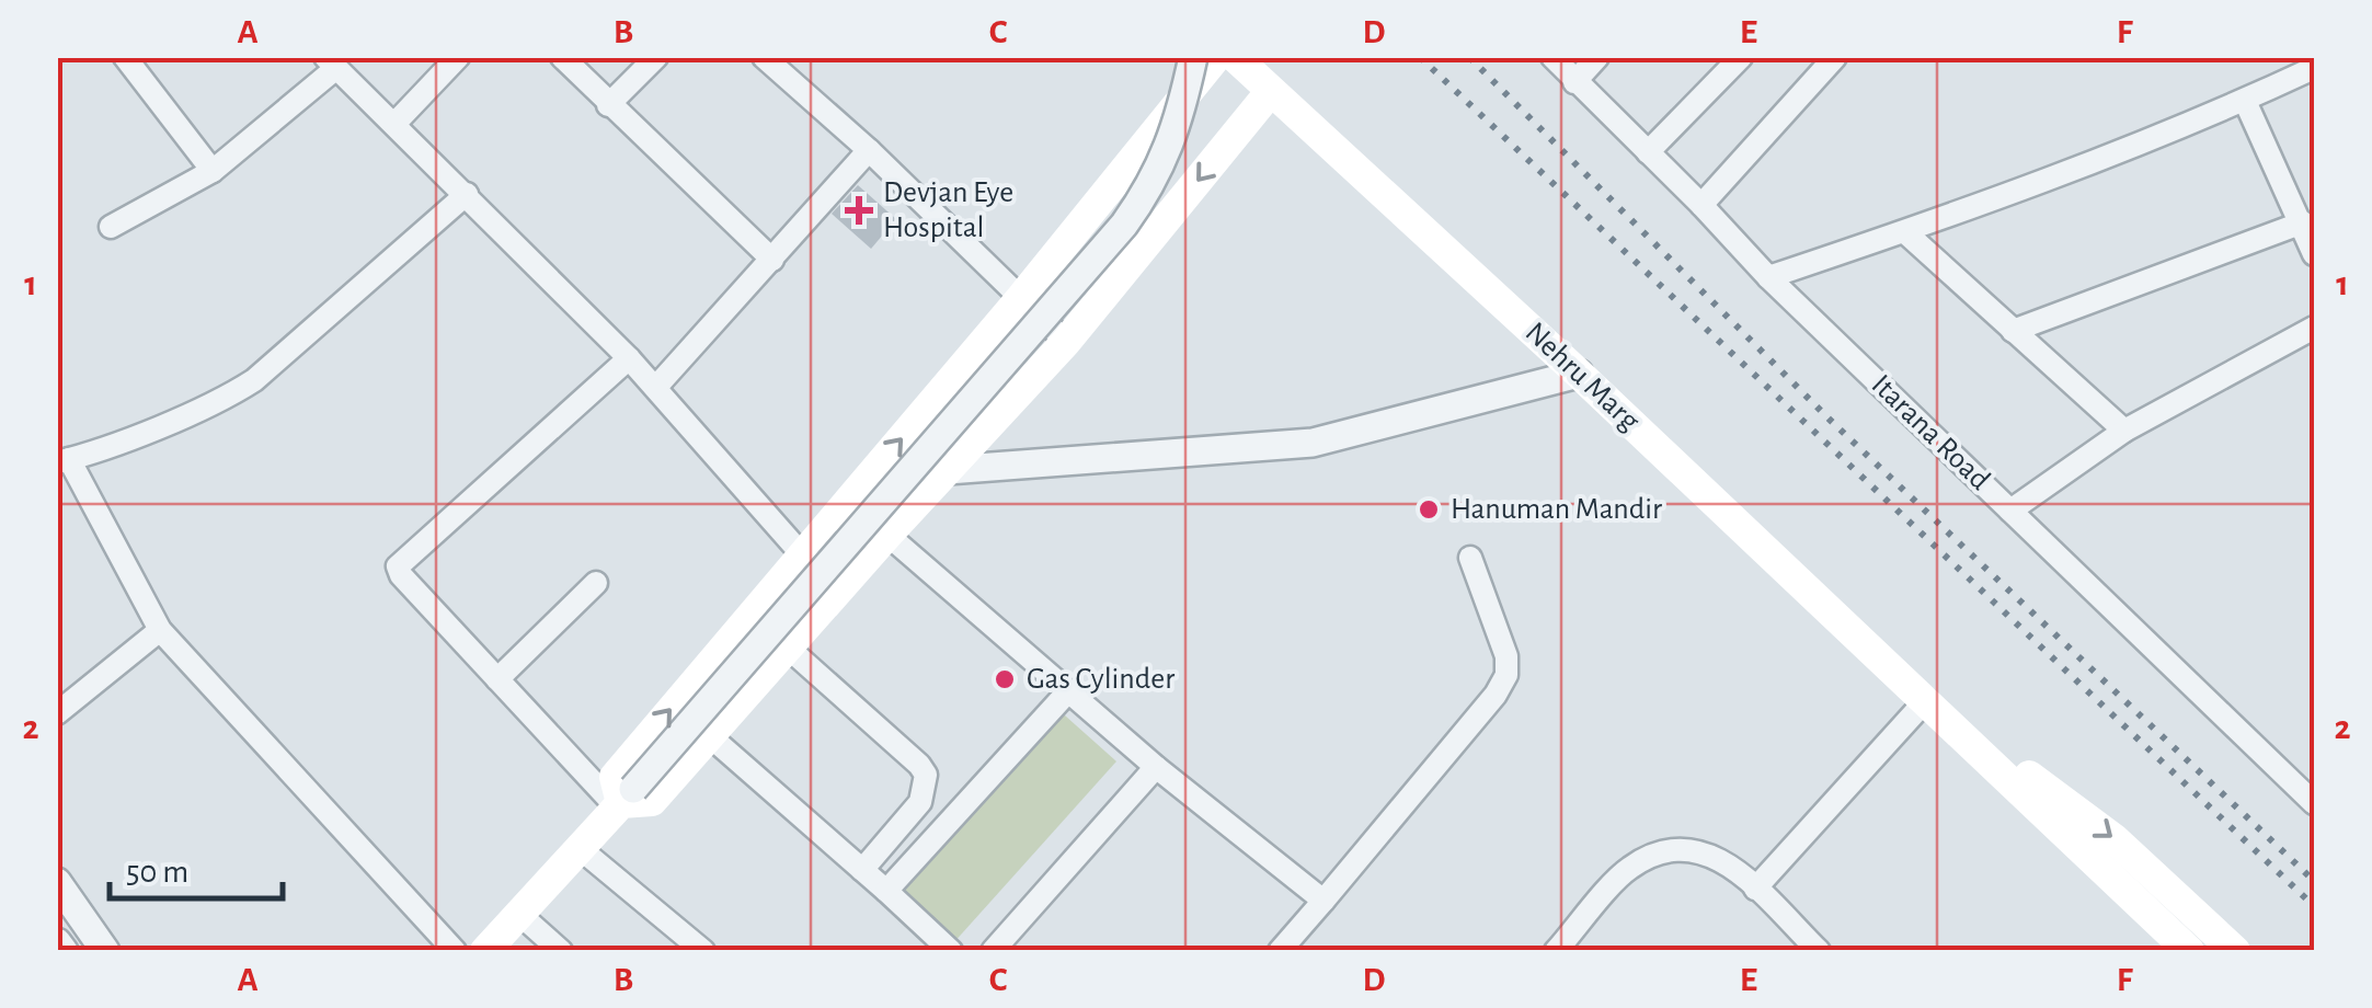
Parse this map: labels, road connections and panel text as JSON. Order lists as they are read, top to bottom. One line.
{"streets":{"main road":["Nehru Marg"],"street":["Itarana Road"]},"places":{"health":["Devjan Eye Hospital"],"other":["Hanuman Mandir","Gas Cylinder"]},"scale_bar":"50 m","grid":{"columns":["A","B","C","D","E","F"],"rows":["1","2"]}}
